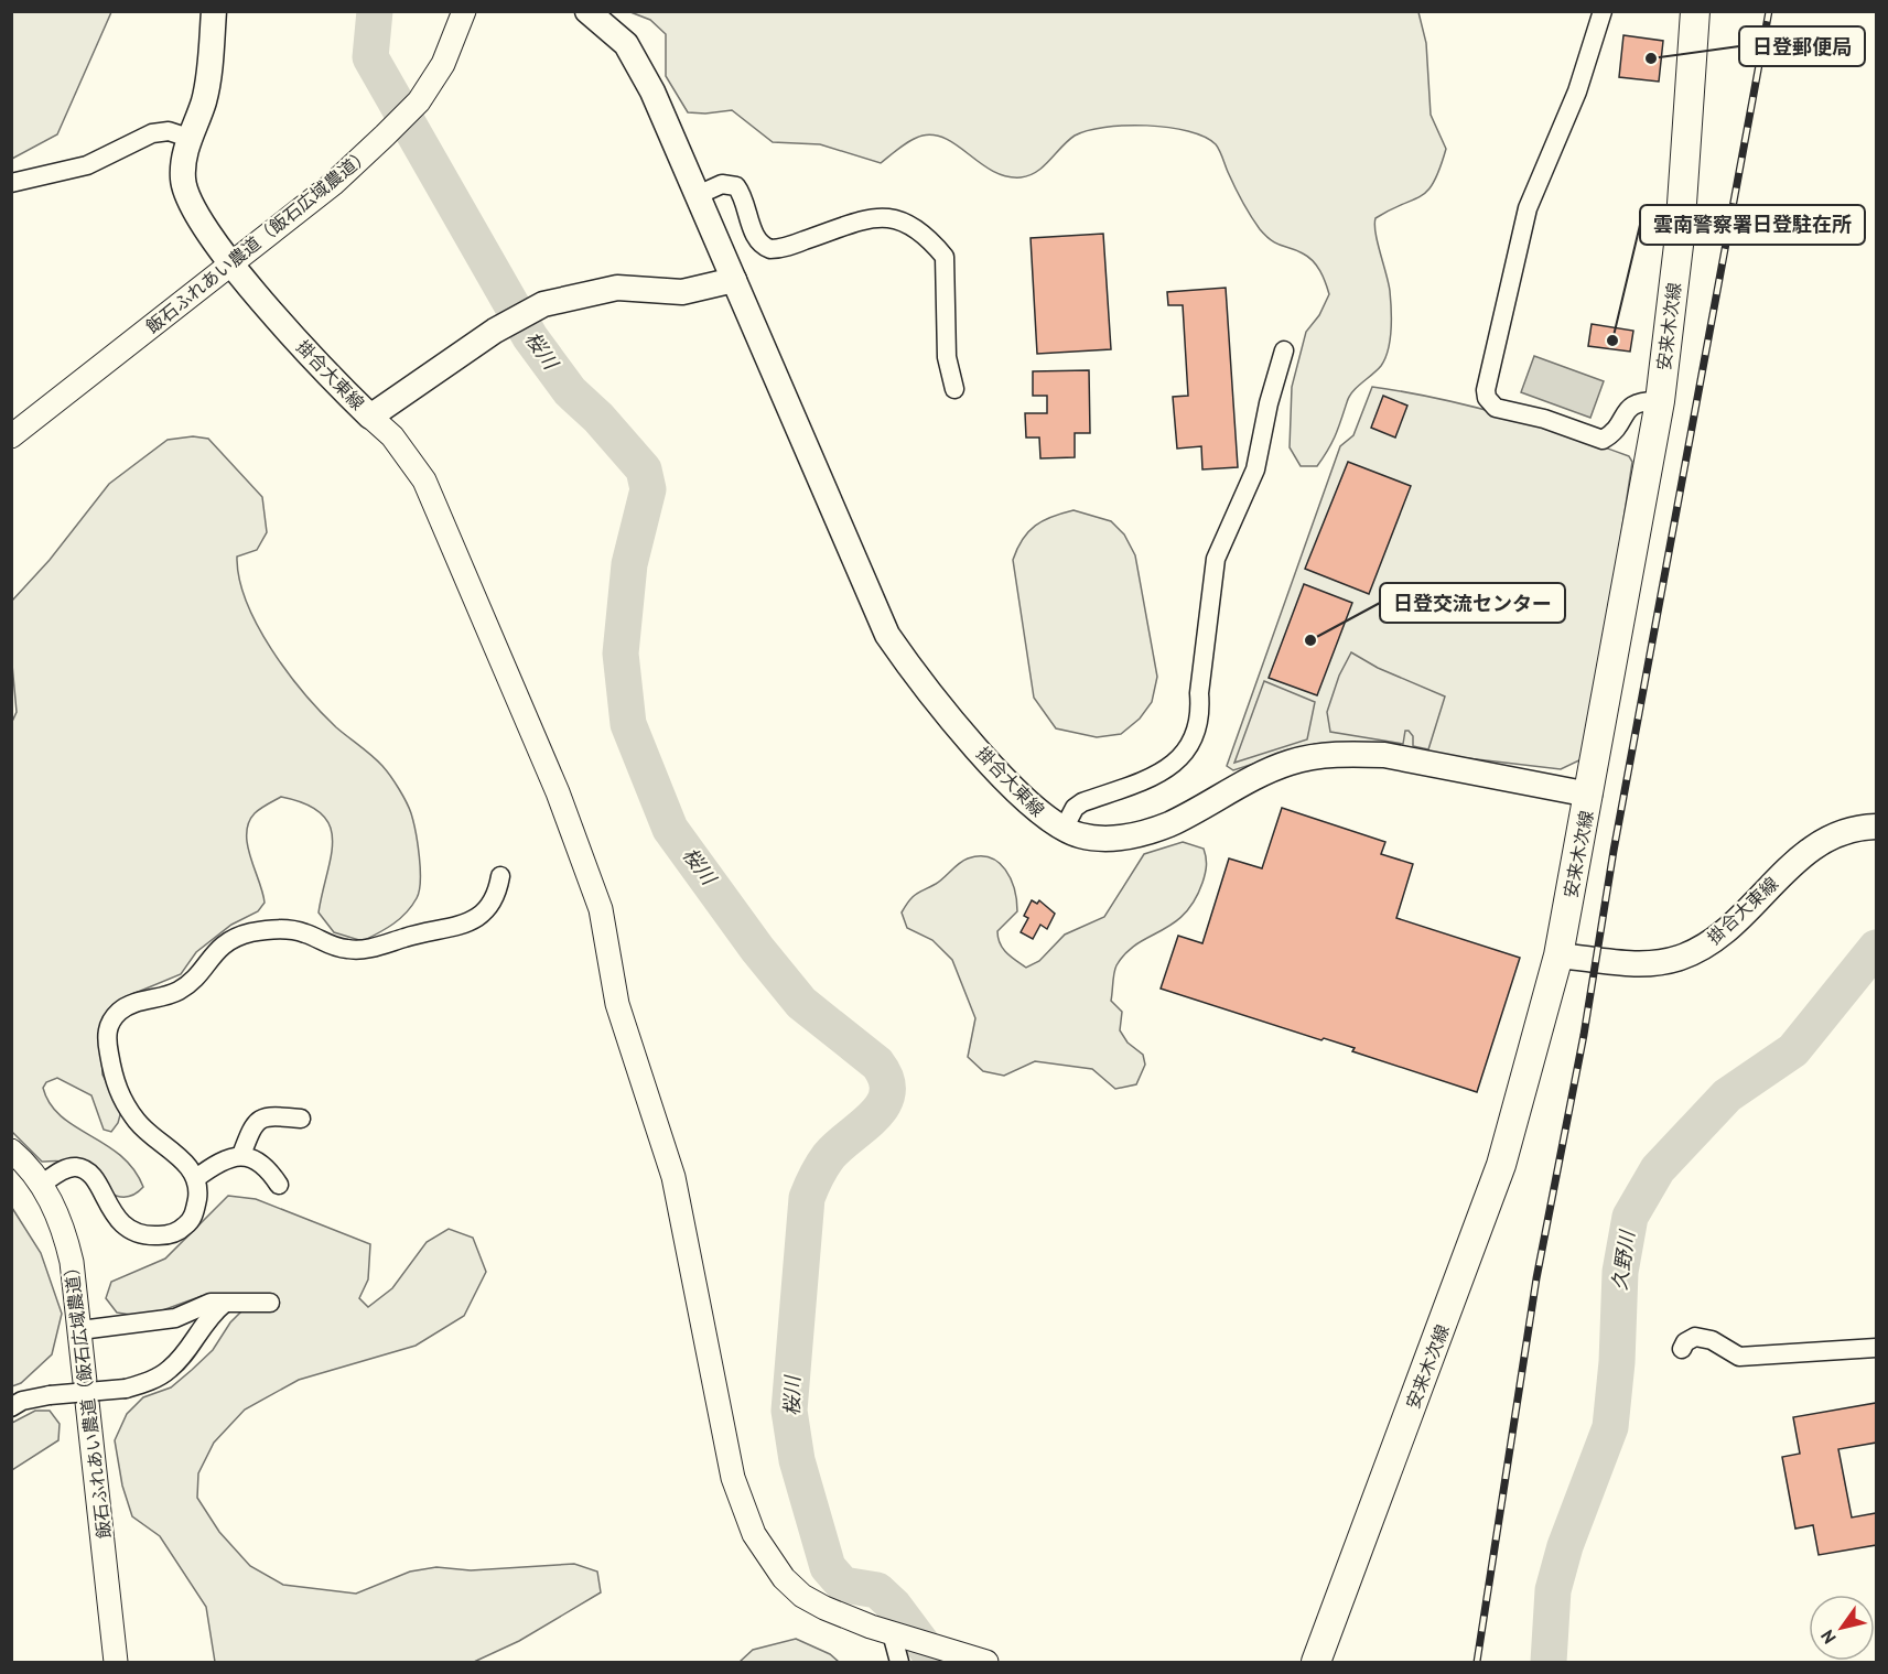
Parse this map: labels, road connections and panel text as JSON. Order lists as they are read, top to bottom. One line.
{"streets":{"main road":["安来木次線","掛合大東線"],"street":["飯石ふれあい農道（飯石広域農道）"]},"crossings":[["飯石ふれあい農道（飯石広域農道）","掛合大東線"],["安来木次線","掛合大東線"]],"water":["桜川","久野川"],"places":["日登郵便局","雲南警察署日登駐在所","日登交流センター"],"north":"bottom left"}
